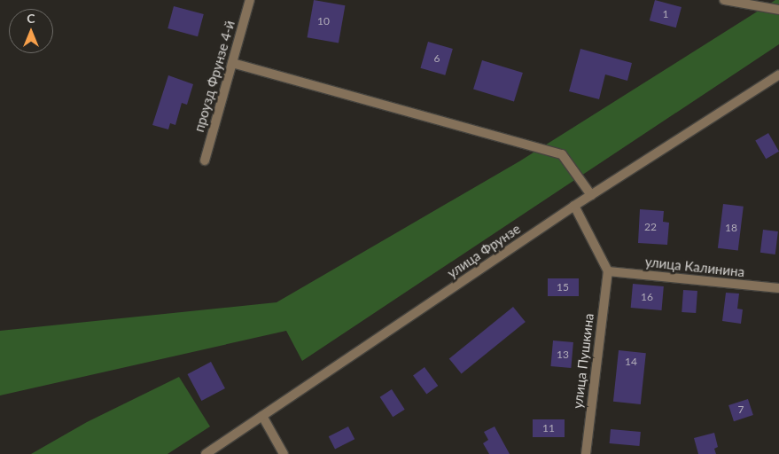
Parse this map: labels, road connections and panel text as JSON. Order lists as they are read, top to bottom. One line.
{"streets":{"street":["проузд Фрунзе 4-й","улица Фрунзе","улица Калинина","улица Пушкина"]},"crossings":[["улица Калинина","улица Пушкина"]],"house_numbers":["1","10","6","22","18","15","16","13","14","7","11"],"north":"top"}
